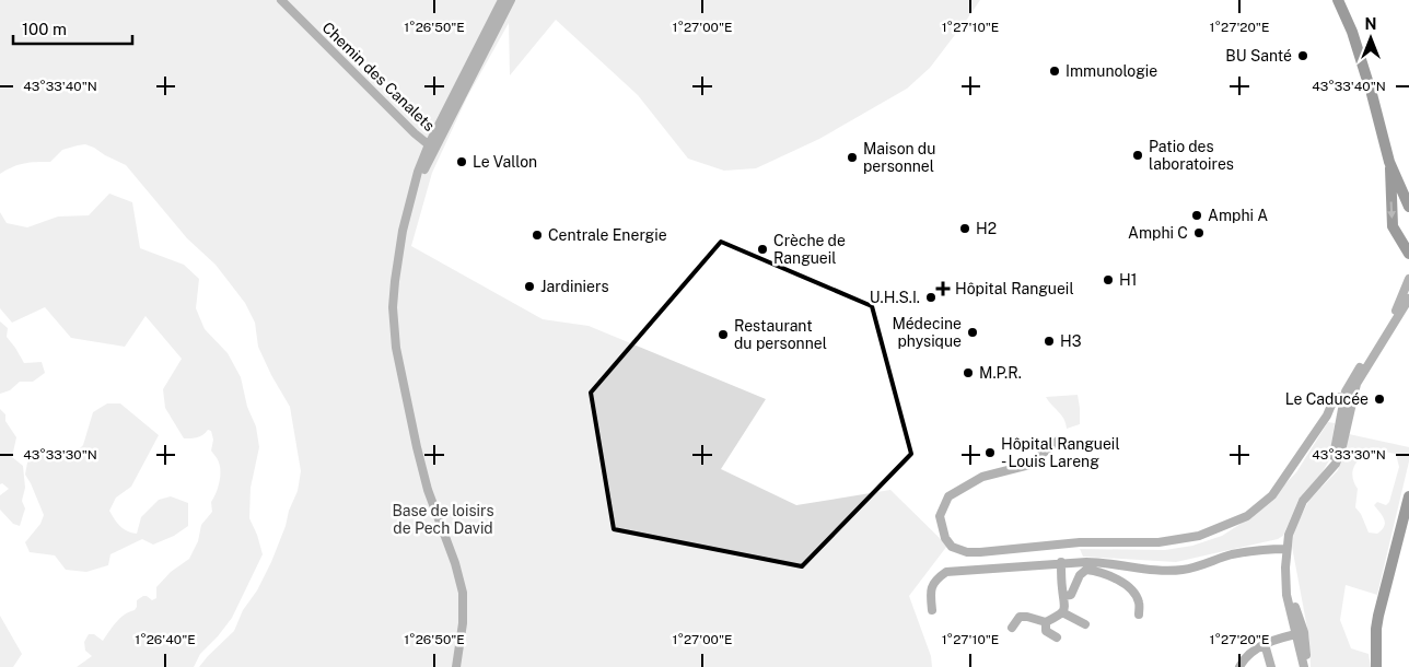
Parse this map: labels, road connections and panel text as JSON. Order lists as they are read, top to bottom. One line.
{"streets":{"street":["Chemin des Canalets"]},"parks":["Base de loisirs de Pech David"],"places":{"other":["BU Santé","Immunologie","Patio des laboratoires","Maison du personnel","Le Vallon","Amphi A","H2","Amphi C","Centrale Energie","Crèche de Rangueil","H1","Jardiniers","U.H.S.I.","Médecine physique","Restaurant du personnel","H3","M.P.R.","Le Caducée","Hôpital Rangueil - Louis Lareng"],"health":["Hôpital Rangueil"]},"scale_bar":"100 m","north":"top","coordinates":["1°26'50\"E","1°27'00\"E","1°27'10\"E","1°27'20\"E","43°33'40\"N","43°33'30\"N","1°26'40\"E"]}
